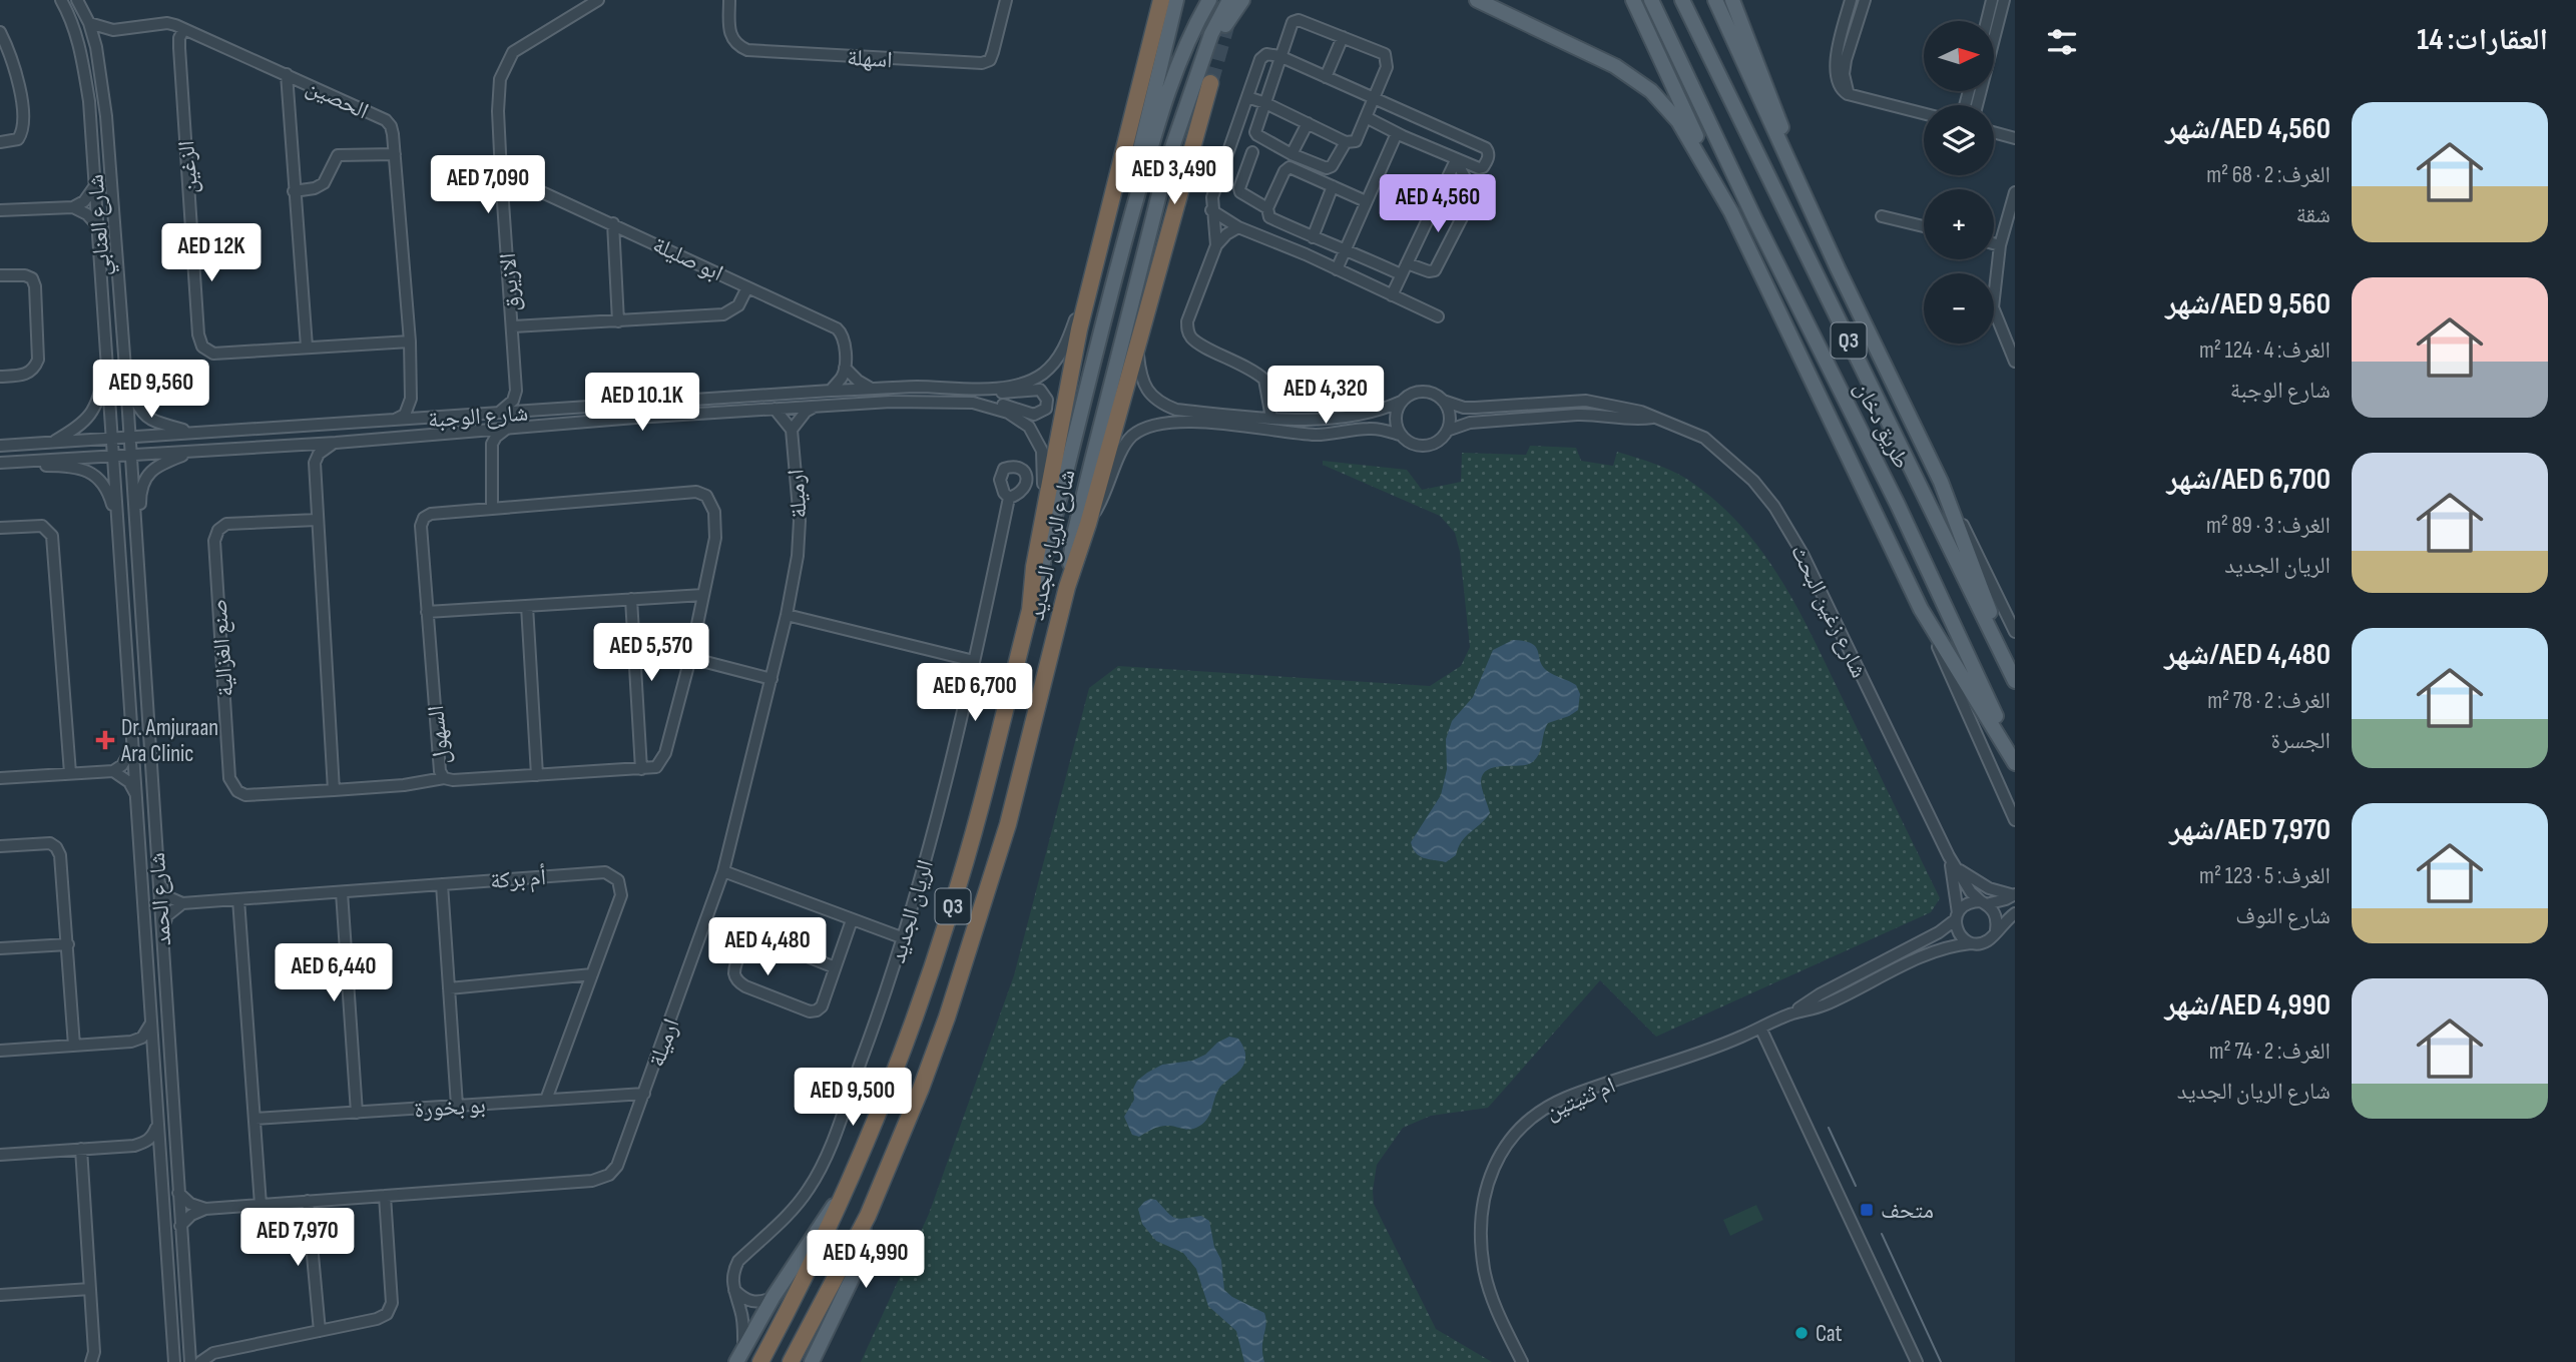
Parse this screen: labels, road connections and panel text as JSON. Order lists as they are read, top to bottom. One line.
{"streets":{"highway":["Q3","شارع الريان الجديد"],"main road":["طريق دخان"],"street":["اسهلة","الحصين","الزغين","شارع العنابي","ابو صليلة","الازيرق","شارع الوجبة","ارميلة","شارع زغين البحث","صنع الغزالية","السهول","أم بركة","شارع الحمد","الريان الجديد","ام ثنيتين","بو بخورة"]},"crossings":[["الحصين","الزغين"],["الحصين","شارع العنابي"],["الحصين","شارع الوجبة"],["شارع العنابي","شارع الوجبة"],["شارع العنابي","شارع الحمد"],["ابو صليلة","الازيرق"],["شارع الوجبة","شارع الحمد"],["ارميلة","بو بخورة"],["شارع زغين البحث","ام ثنيتين"],["أم بركة","بو بخورة"]],"places":{"health":["Dr. Amjuraan Ara Clinic"],"transit":["متحف"],"other":["Cat"]},"north":"right","page":{"heading":"العقارات: 14","map_buttons":["+","−"],"list":[{"name":"AED 4,560/شهر","note":"الغرف: 2 · 68 m² · شقة"},{"name":"AED 9,560/شهر","note":"الغرف: 4 · 124 m² · شارع الوجبة"},{"name":"AED 6,700/شهر","note":"الغرف: 3 · 89 m² · الريان الجديد"},{"name":"AED 4,480/شهر","note":"الغرف: 2 · 78 m² · الجسرة"},{"name":"AED 7,970/شهر","note":"الغرف: 5 · 123 m² · شارع النوف"},{"name":"AED 4,990/شهر","note":"الغرف: 2 · 74 m² · شارع الريان الجديد"}],"price":["AED 3,490","AED 7,090","AED 4,560","AED 12K","AED 9,560","AED 4,320","AED 10.1K","AED 5,570","AED 6,700","AED 4,480","AED 6,440","AED 9,500","AED 7,970","AED 4,990"]}}
